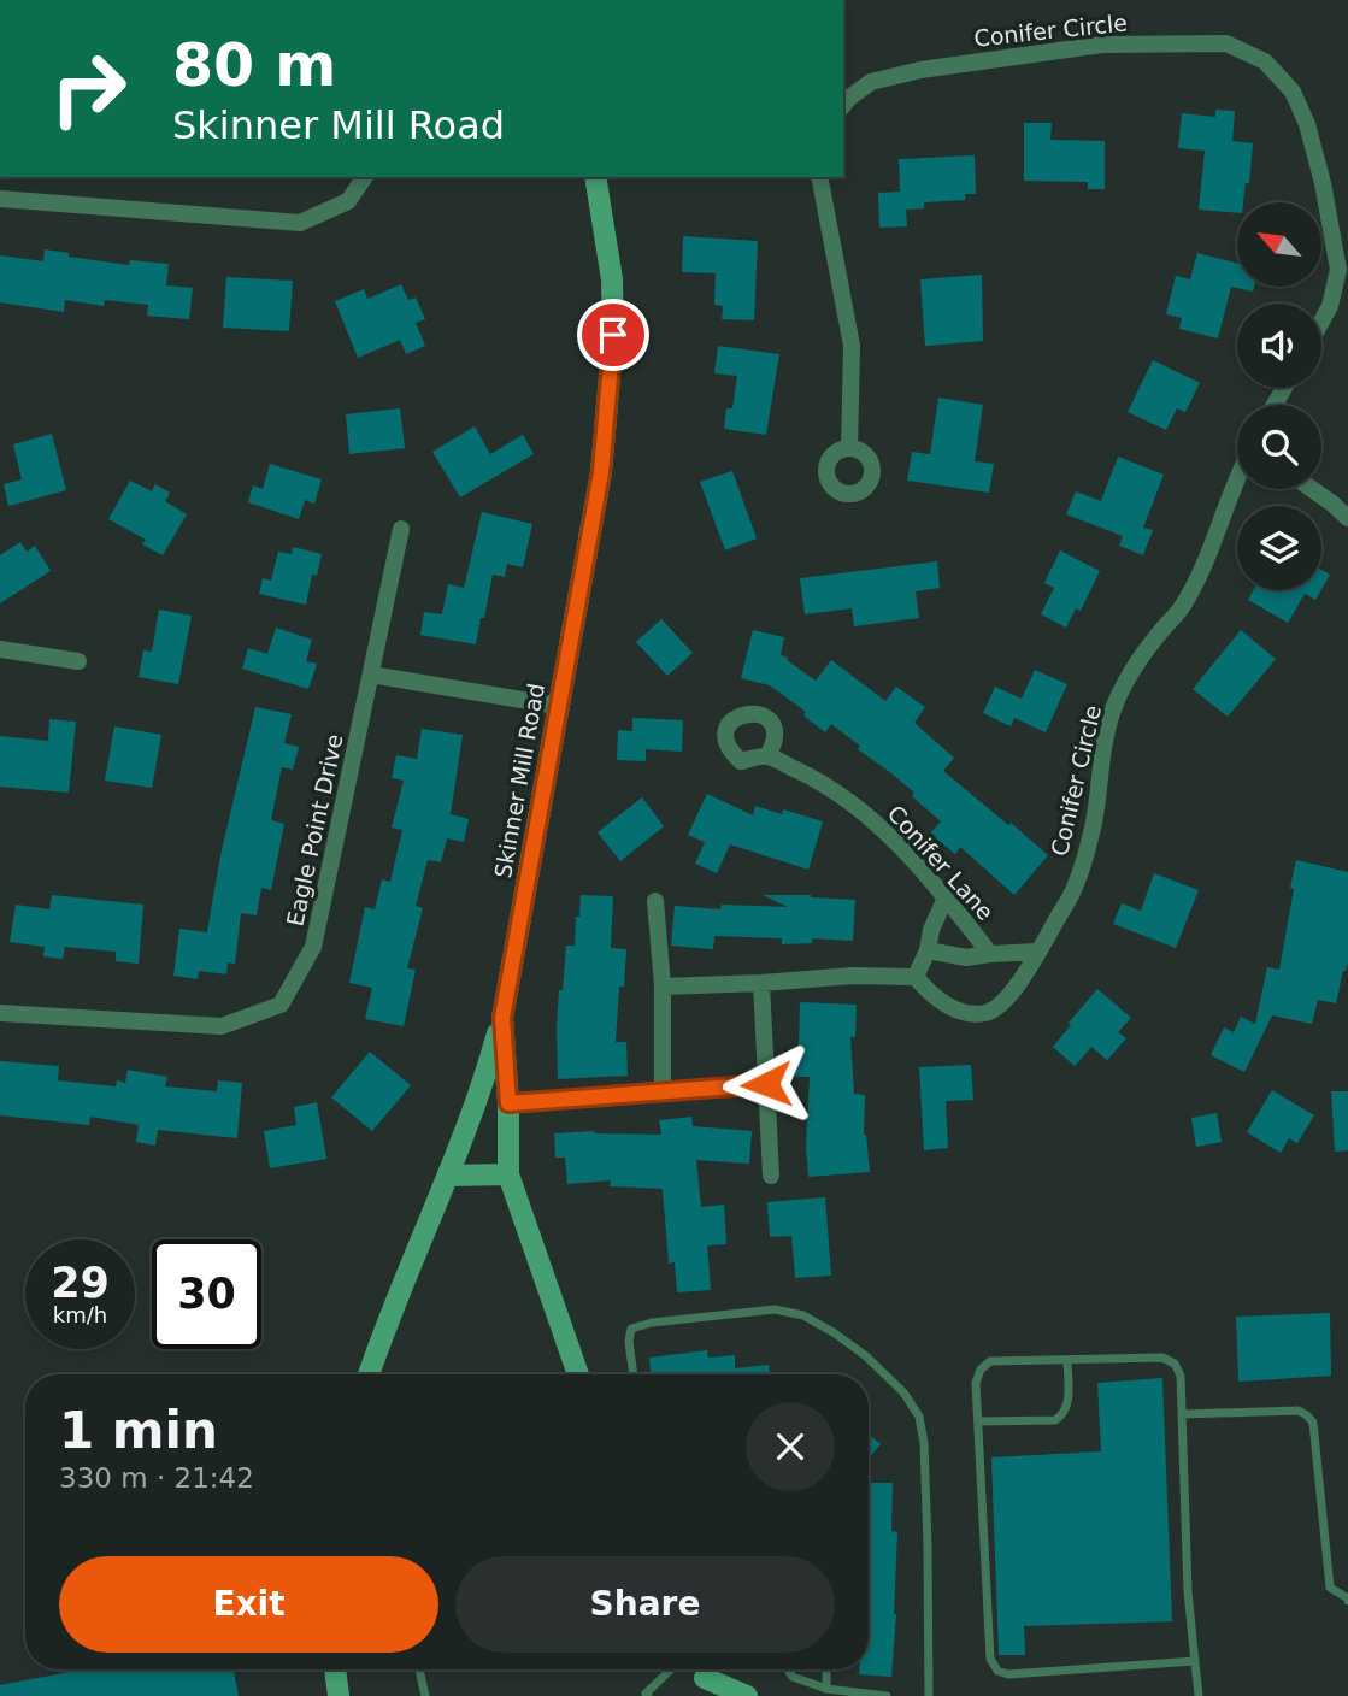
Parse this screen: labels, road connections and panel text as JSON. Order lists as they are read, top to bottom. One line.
{"streets":{"street":["Conifer Circle","Skinner Mill Road","Eagle Point Drive","Conifer Lane"]},"north":"top left","page":{"turn":["80 m","Skinner Mill Road"],"speed":"29 km/h","limit":"30","heading":["1 min","330 m · 21:42"],"buttons":["Exit","Share"]}}
